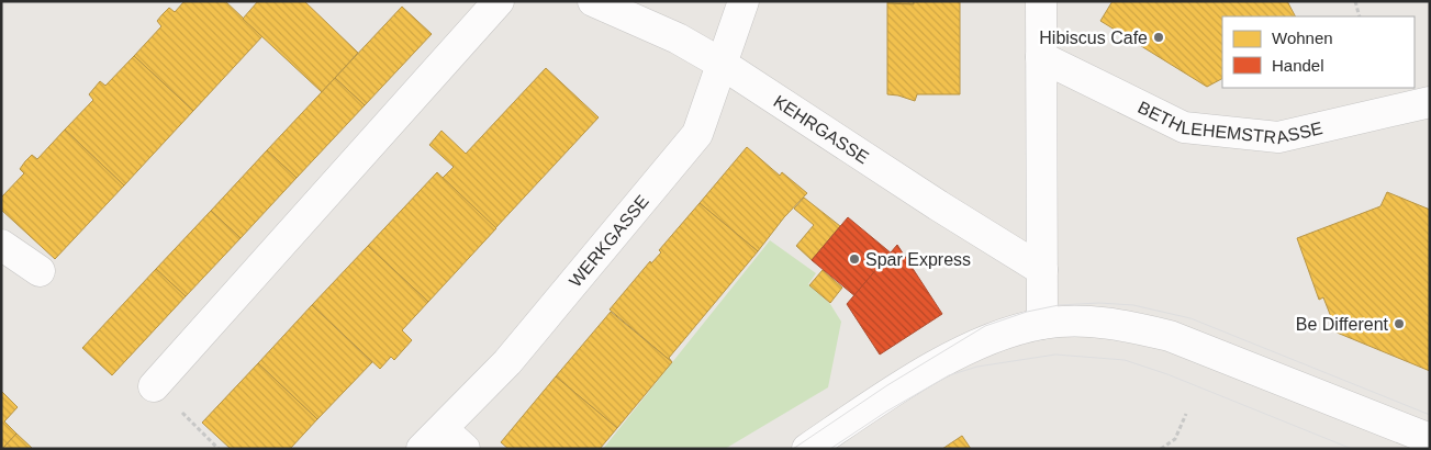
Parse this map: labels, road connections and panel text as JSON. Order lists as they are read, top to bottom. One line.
{"streets":{"street":["BETHLEHEMSTRASSE","KEHRGASSE","WERKGASSE"]},"crossings":[["KEHRGASSE","WERKGASSE"]],"places":["Hibiscus Cafe","Spar Express","Be Different"],"legend":["Wohnen","Handel"]}
